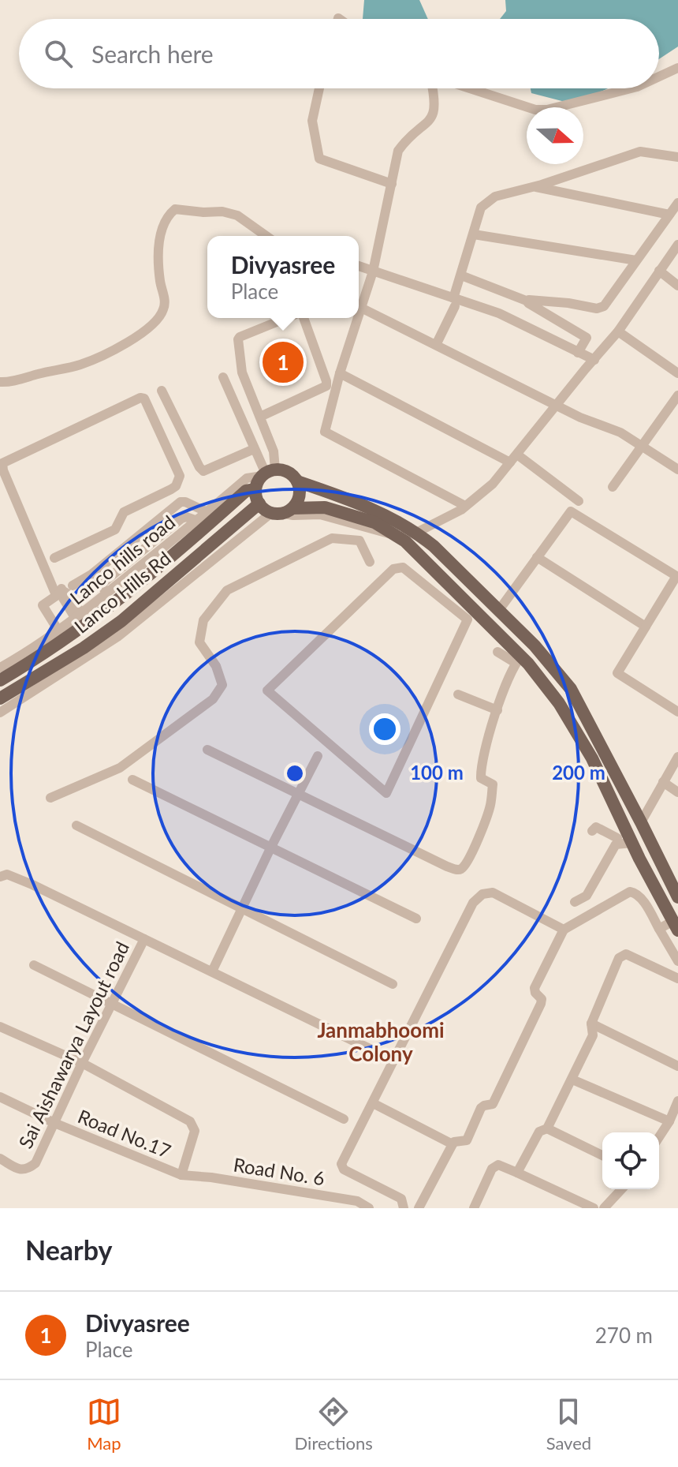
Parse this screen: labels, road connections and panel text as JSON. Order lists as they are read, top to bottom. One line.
{"streets":{"main road":["Lanco Hills Rd"],"street":["Lanco hills road","Sai Aishawarya Layout road","Road No.17","Road No. 6"]},"crossings":[["Lanco hills road","Lanco Hills Rd"],["Sai Aishawarya Layout road","Road No.17"],["Road No.17","Road No. 6"]],"districts":["Janmabhoomi Colony"],"north":"right","page":{"search":"Search here","popup":["Divyasree","Place"],"pins":"1","heading":"Nearby","list":[{"mark":"1","name":"Divyasree","note":"Place","value":"270 m"}],"nav":["Map","Directions","Saved"]},"rings":["100 m","200 m"]}
